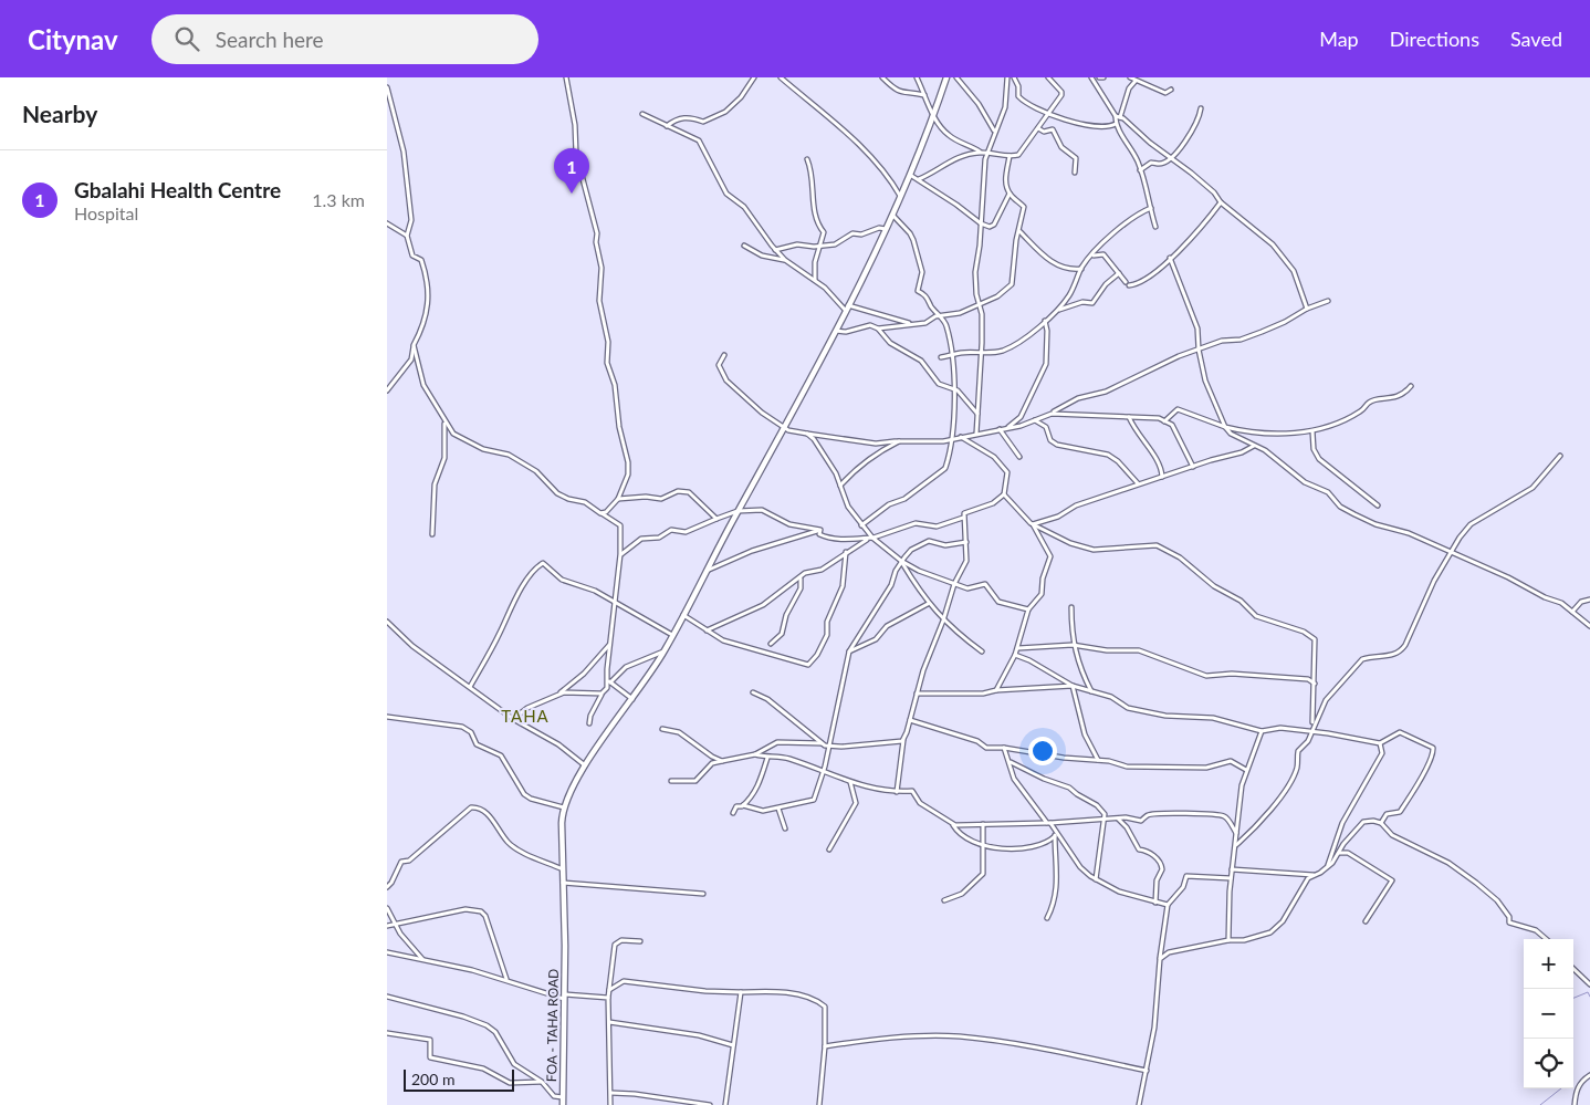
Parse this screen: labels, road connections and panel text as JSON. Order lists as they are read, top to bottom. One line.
{"streets":{"street":["FOA - TAHA ROAD"]},"districts":["TAHA"],"scale_bar":"200 m","page":{"header":"Citynav","search":"Search here","nav":["Map","Directions","Saved"],"heading":"Nearby","pins":"1","list":[{"mark":"1","name":"Gbalahi Health Centre","note":"Hospital","value":"1.3 km"}],"map_buttons":["+","−"],"scale":"200 m"}}
